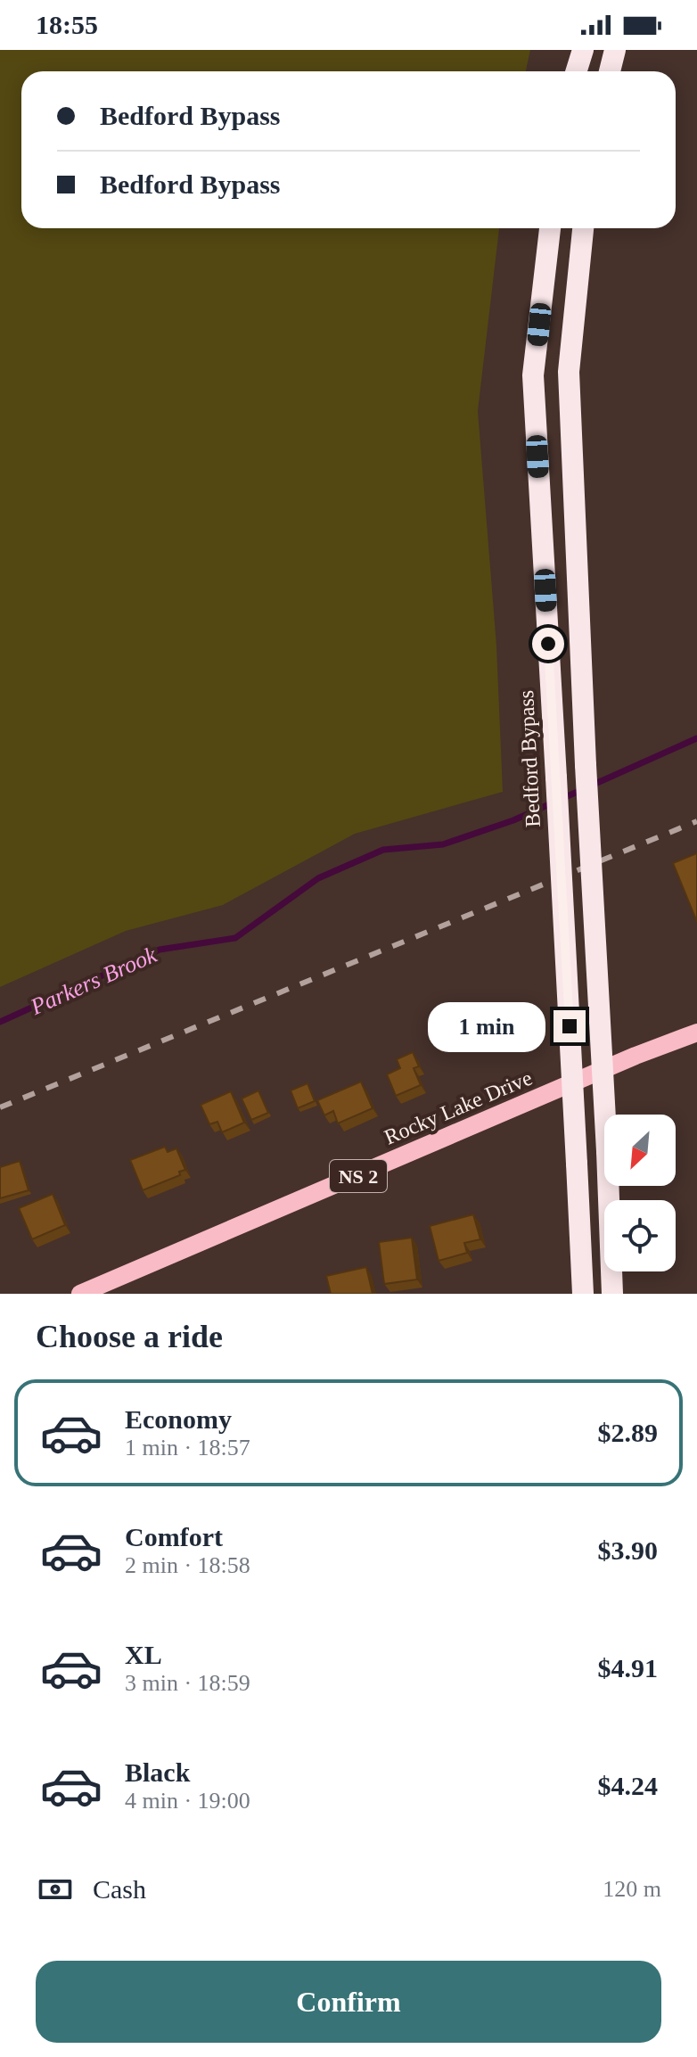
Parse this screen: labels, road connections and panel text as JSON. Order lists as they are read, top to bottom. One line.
{"streets":{"highway":["Bedford Bypass"],"main road":["Rocky Lake Drive","NS 2"]},"water":["Parkers Brook"],"north":"bottom left","page":{"status":"18:55","banner":["Bedford Bypass","Bedford Bypass"],"bubble":"1 min","heading":"Choose a ride","list":[{"name":"Economy","note":"1 min · 18:57","value":"$2.89"},{"name":"Comfort","note":"2 min · 18:58","value":"$3.90"},{"name":"XL","note":"3 min · 18:59","value":"$4.91"},{"name":"Black","note":"4 min · 19:00","value":"$4.24"}],"pay":["Cash","120 m"],"buttons":"Confirm"}}
